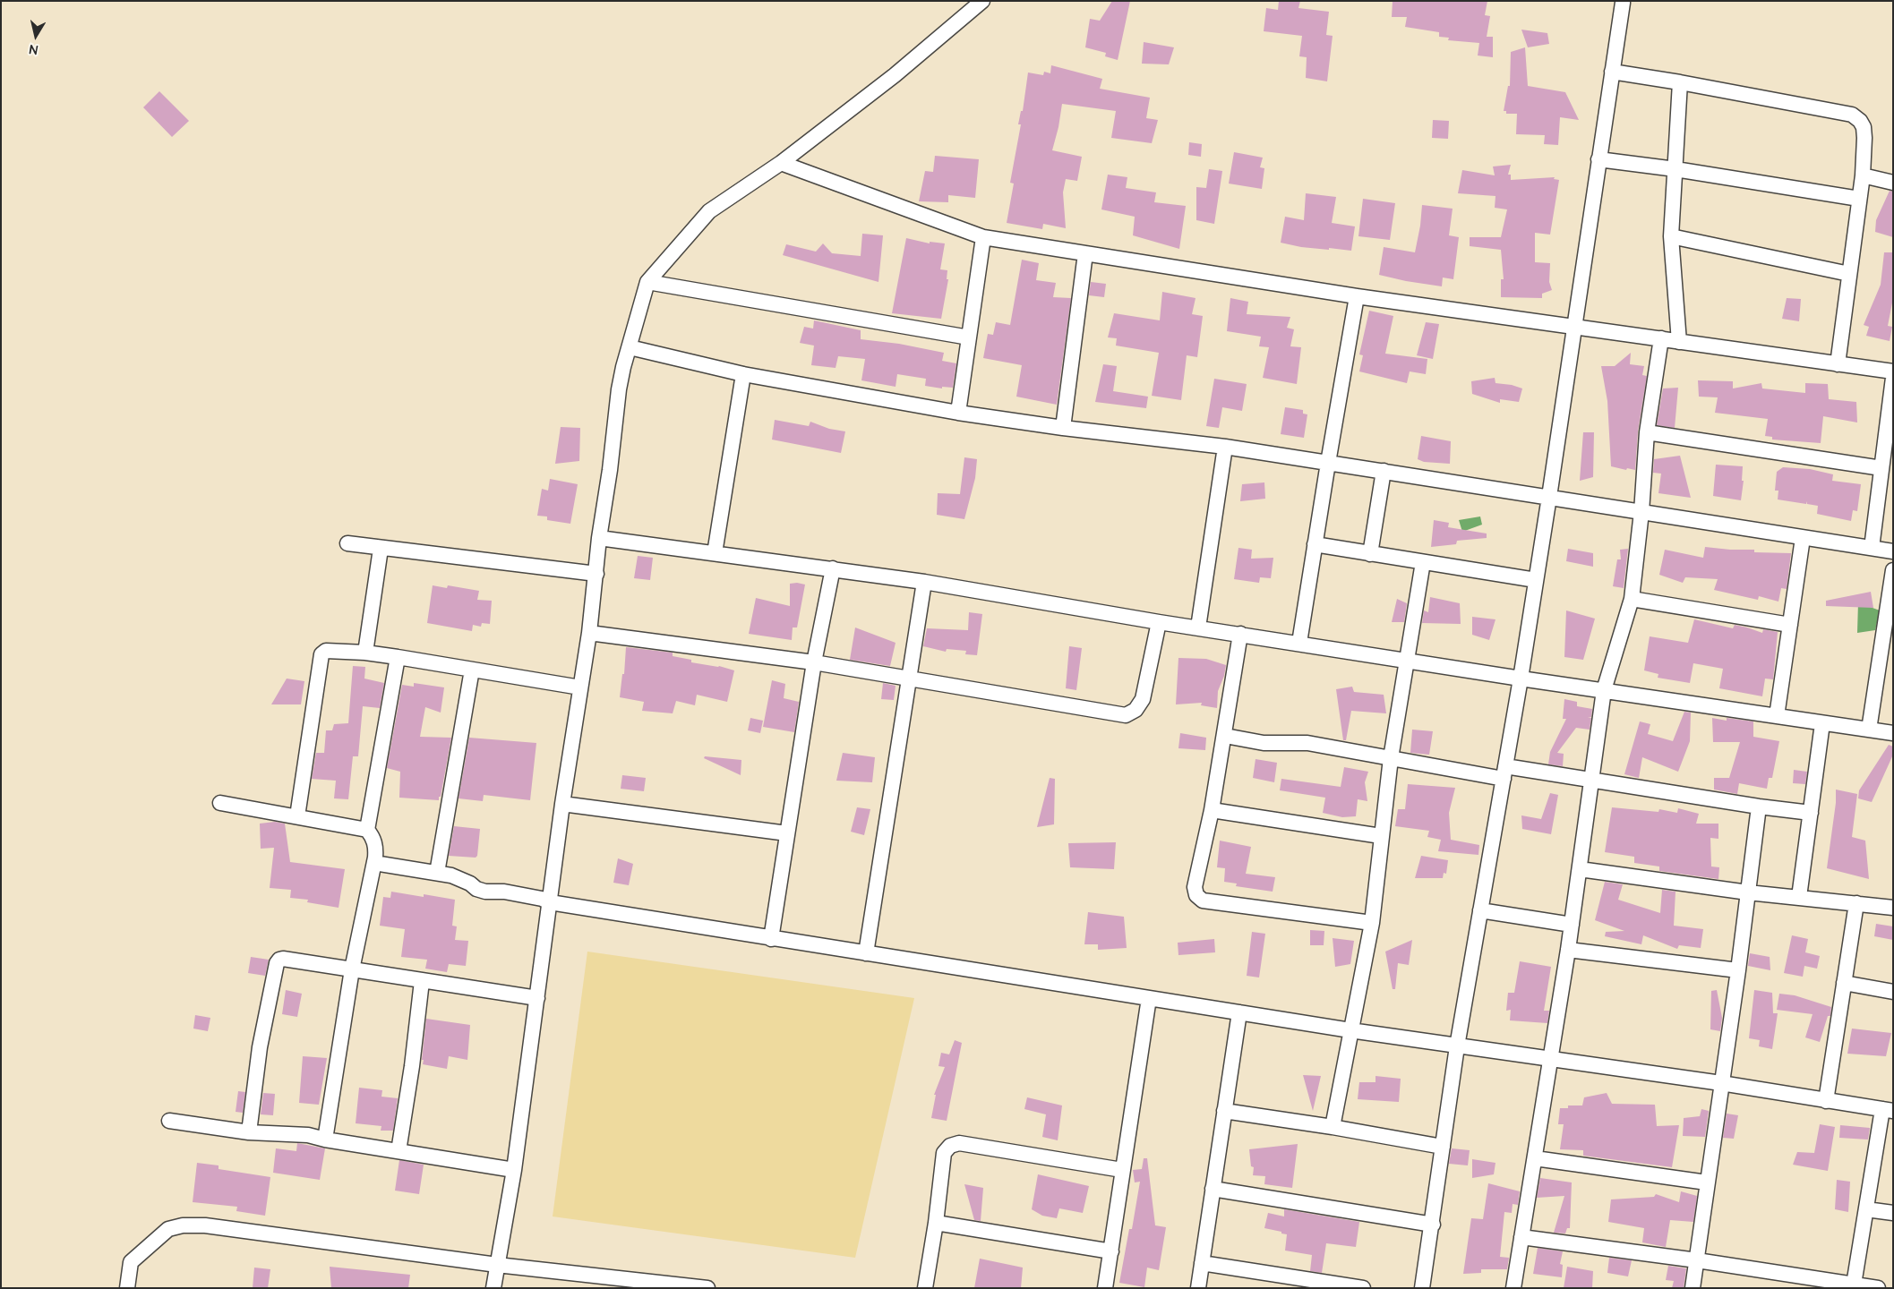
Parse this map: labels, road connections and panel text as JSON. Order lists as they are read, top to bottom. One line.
{"north":"bottom"}
